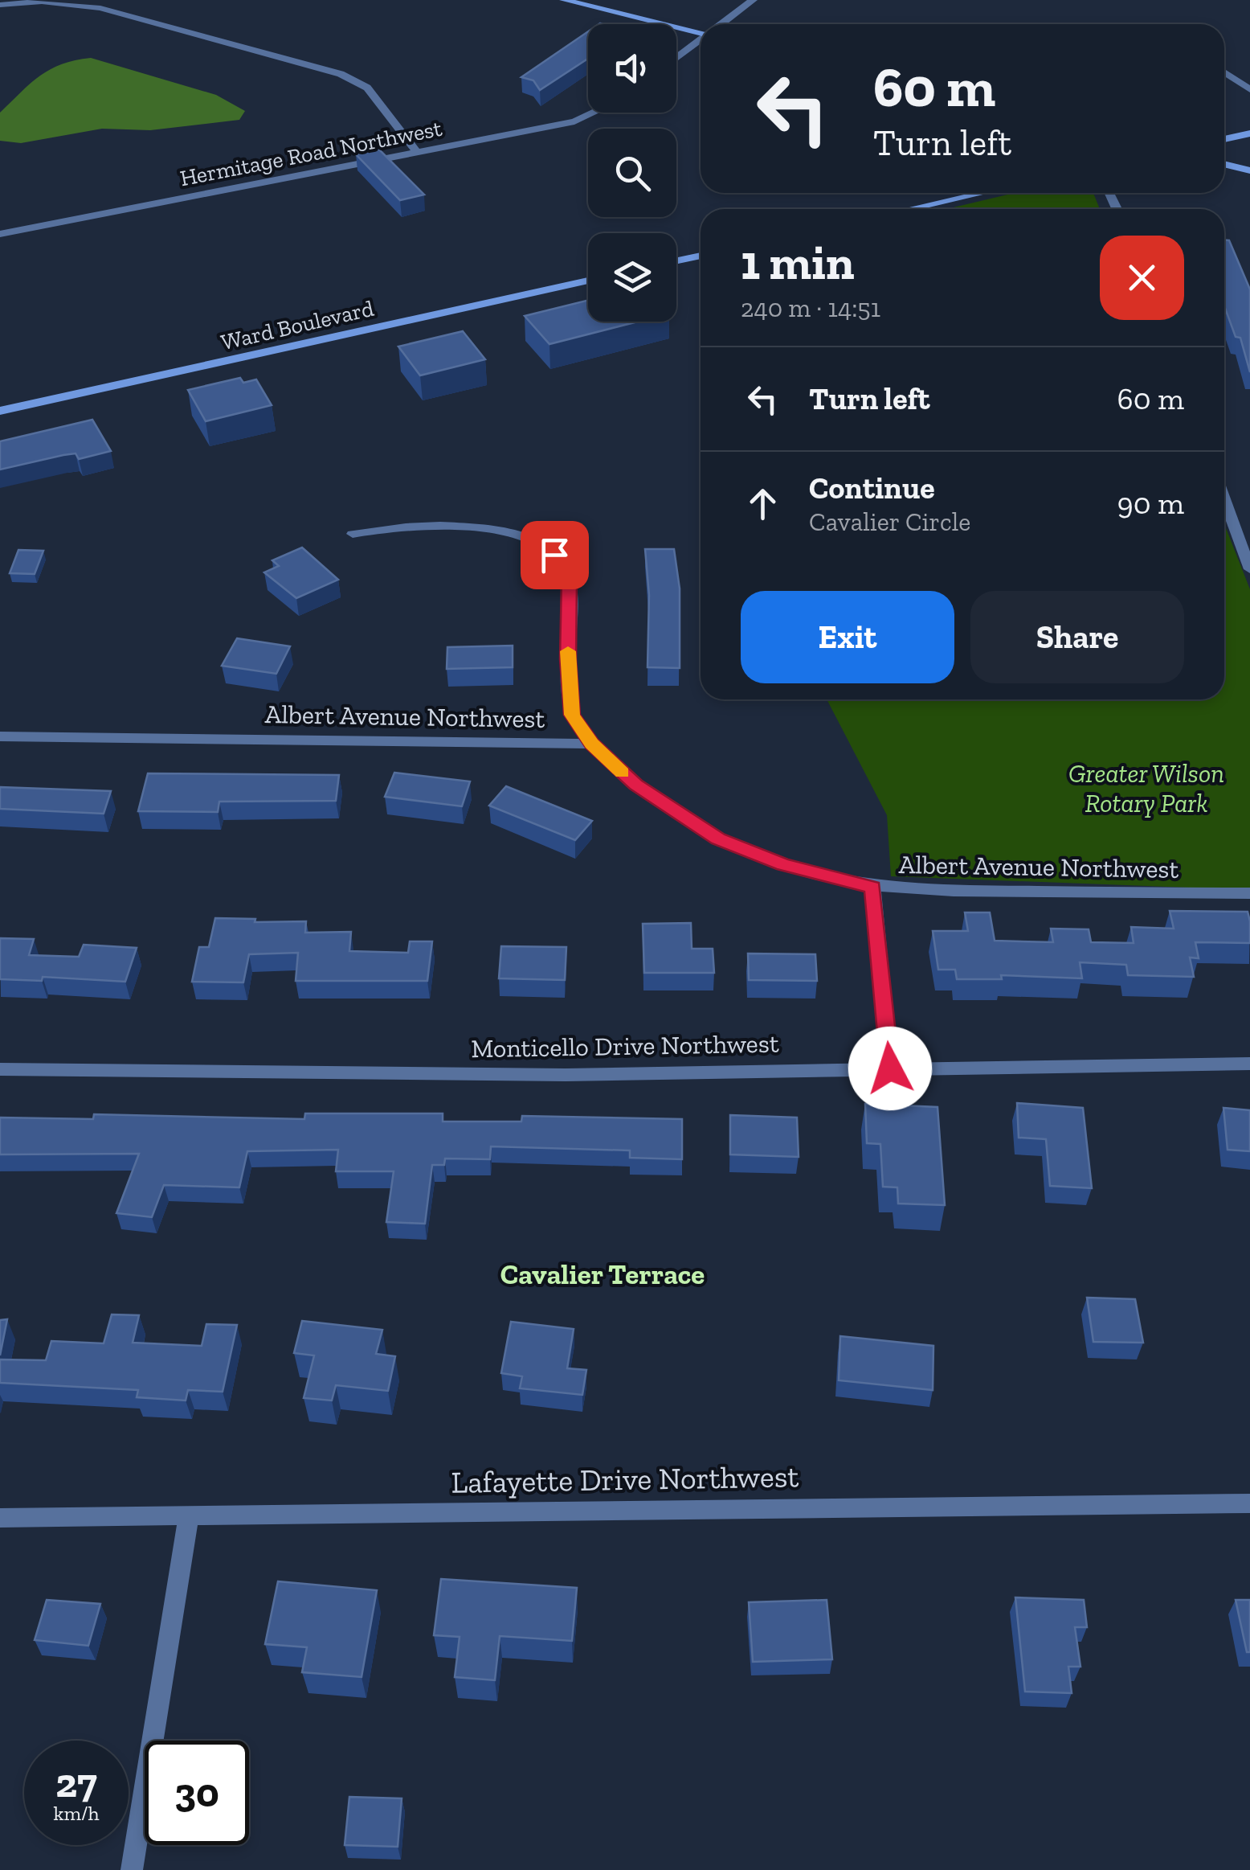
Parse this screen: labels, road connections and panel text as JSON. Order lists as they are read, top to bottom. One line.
{"streets":{"main road":["Ward Boulevard"],"street":["Hermitage Road Northwest","Albert Avenue Northwest","Monticello Drive Northwest","Lafayette Drive Northwest"]},"districts":["Cavalier Terrace"],"parks":["Greater Wilson Rotary Park"],"page":{"turn":["60 m","Turn left"],"heading":["1 min","240 m · 14:51"],"list":[{"name":"Turn left","value":"60 m"},{"name":"Continue","note":"Cavalier Circle","value":"90 m"}],"buttons":["Exit","Share"],"speed":"27 km/h","limit":"30"}}
